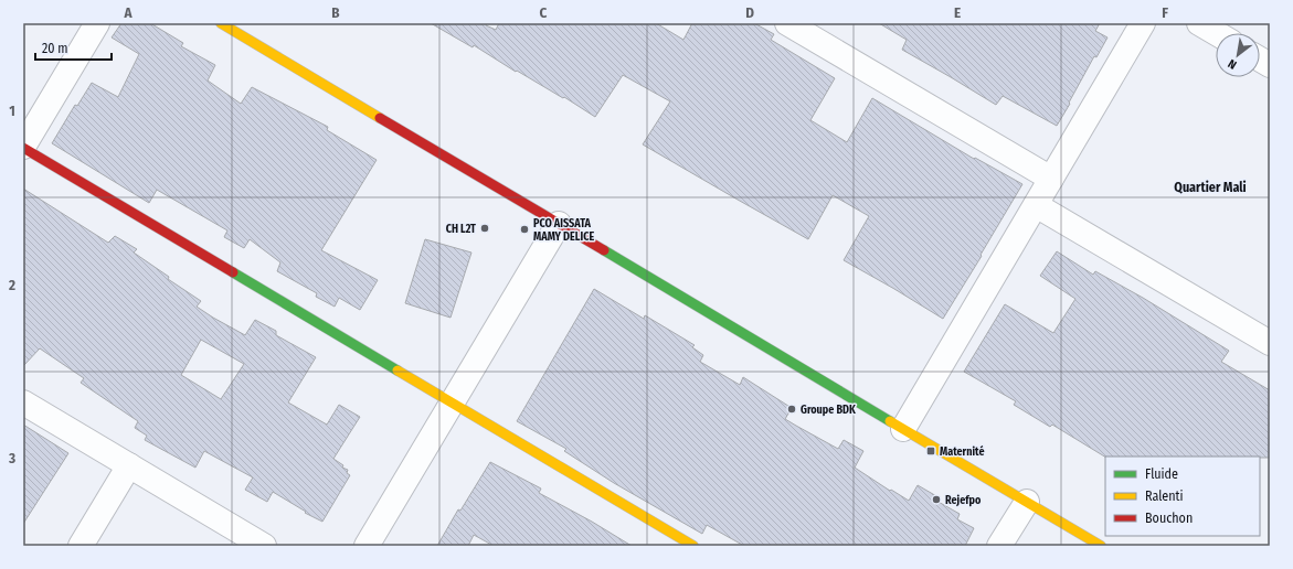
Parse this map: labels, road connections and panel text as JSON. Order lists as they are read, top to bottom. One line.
{"districts":["Quartier Mali"],"places":{"other":["CH L2T","PCO AISSATA MAMY DELICE","Groupe BDK","Rejefpo"],"transit":["Maternité"]},"legend":["Fluide","Ralenti","Bouchon"],"scale_bar":"20 m","north":"bottom left","grid":{"columns":["A","B","C","D","E","F"],"rows":["1","2","3"]}}
